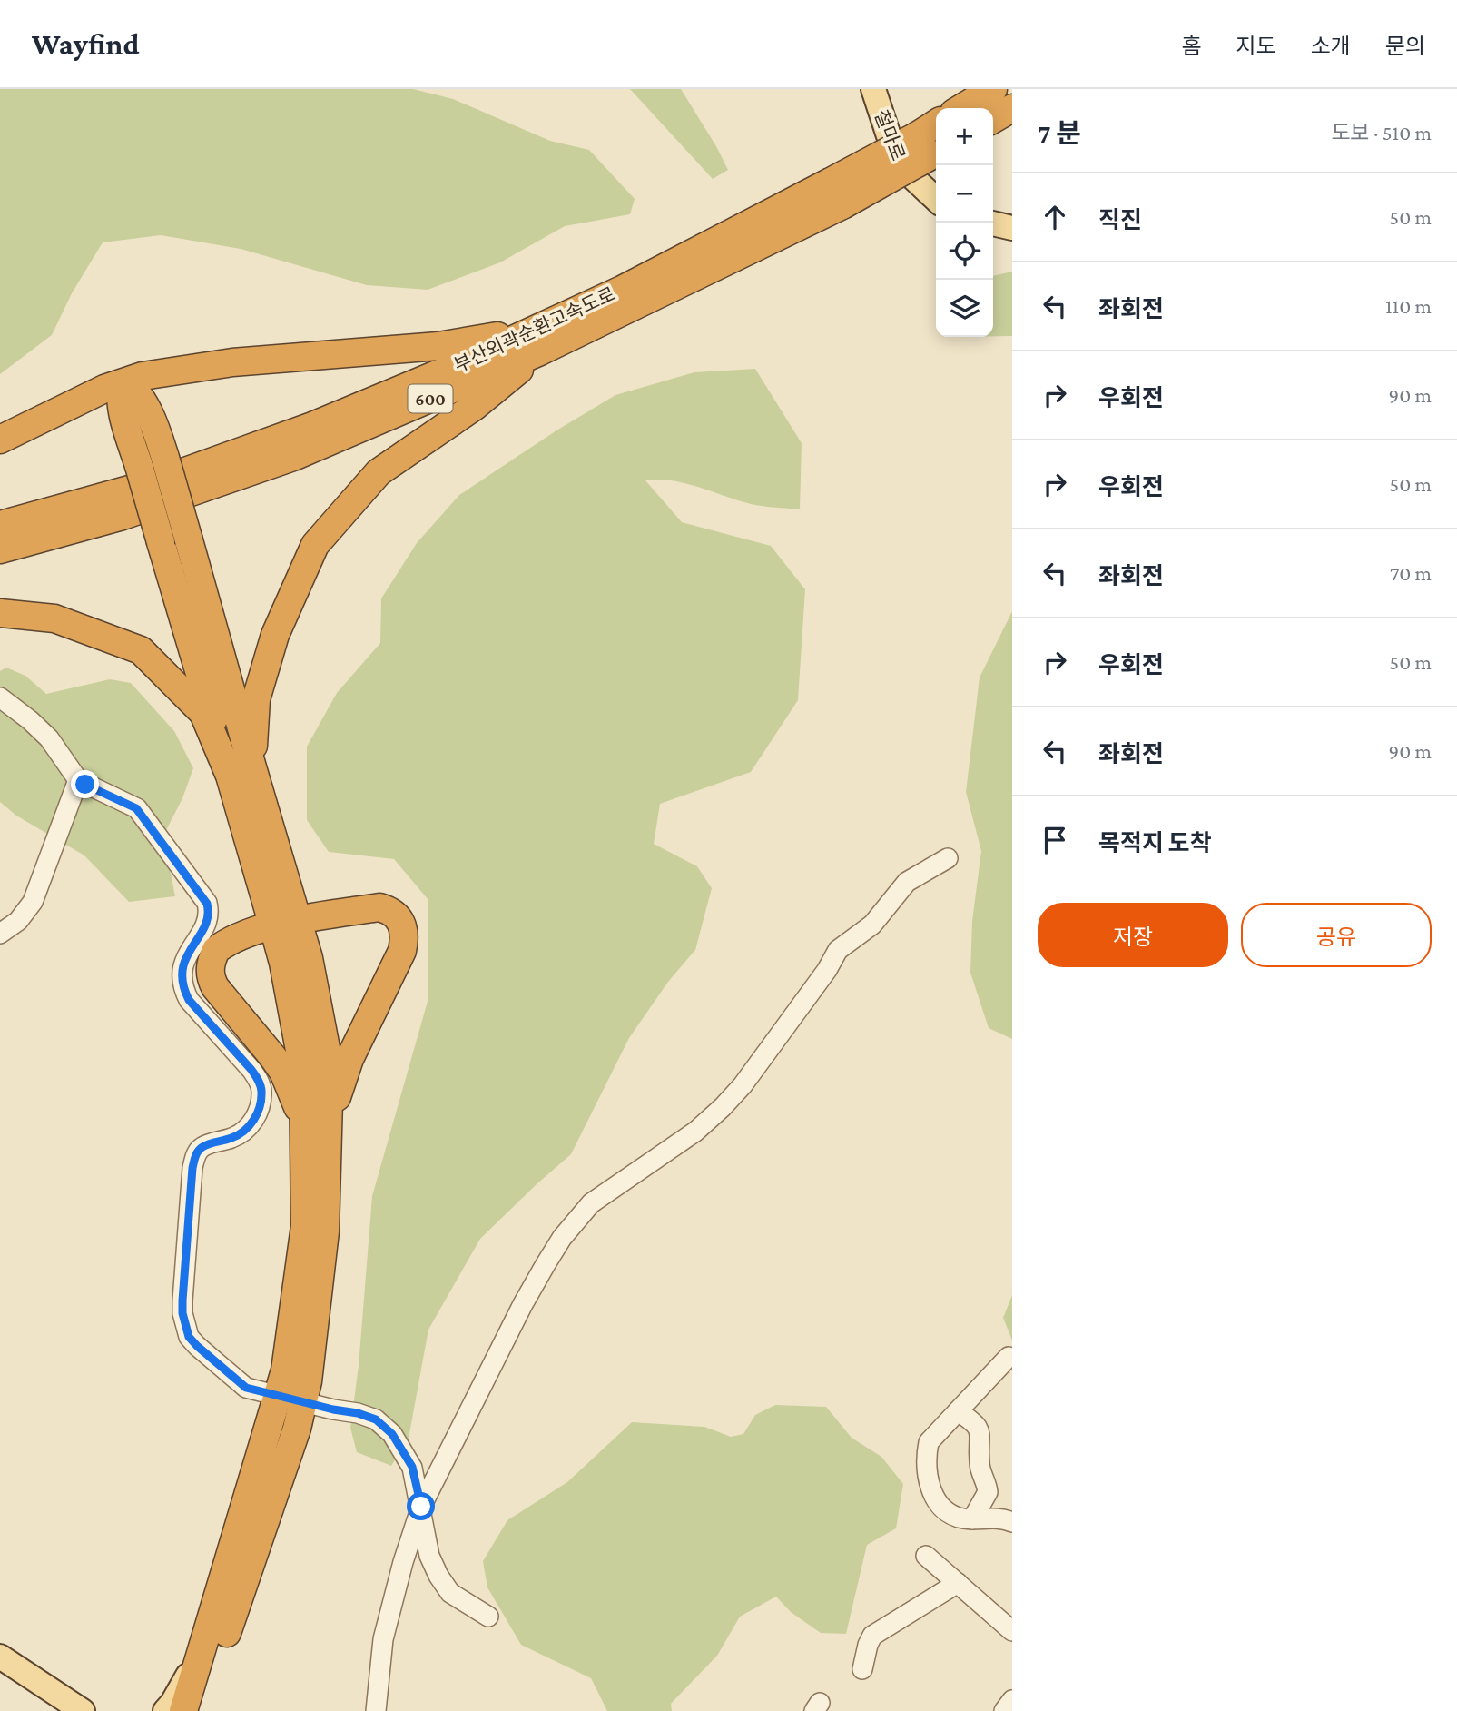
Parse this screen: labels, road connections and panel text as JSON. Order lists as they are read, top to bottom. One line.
{"streets":{"highway":["부산외곽순환고속도로","600"],"main road":["철마로"]},"page":{"header":"Wayfind","nav":["홈","지도","소개","문의"],"heading":["7 분","도보 · 510 m"],"map_buttons":["+","−"],"list":[["직진","50 m"],["좌회전","110 m"],["우회전","90 m"],["우회전","50 m"],["좌회전","70 m"],["우회전","50 m"],["좌회전","90 m"],"목적지 도착"],"buttons":["저장","공유"]}}
